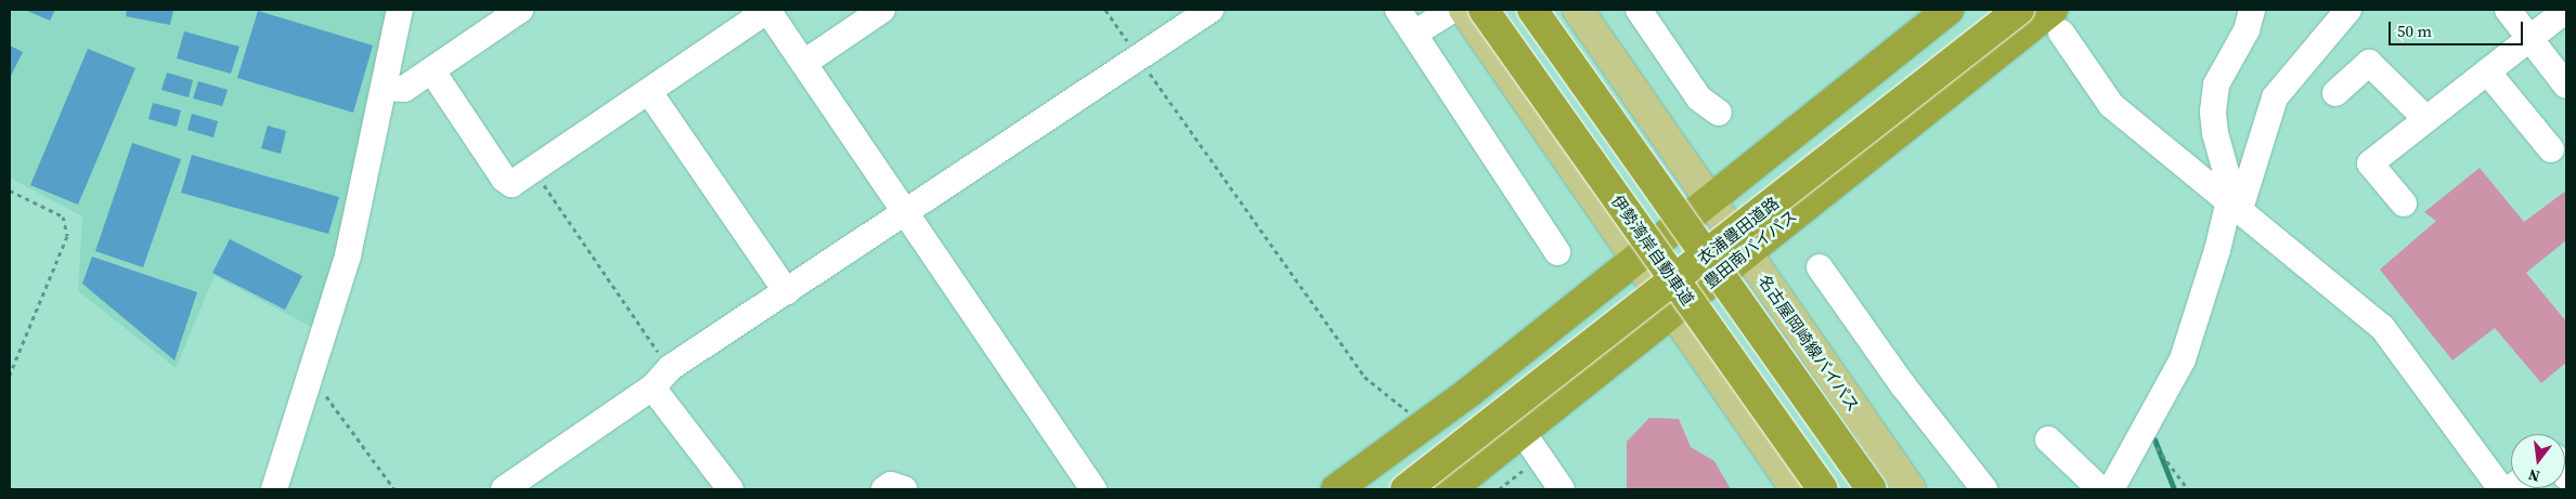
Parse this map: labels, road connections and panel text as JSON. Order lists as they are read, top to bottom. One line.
{"streets":{"highway":["衣浦豊田道路","豊田南バイパス","伊勢湾岸自動車道"],"main road":["名古屋岡崎線バイパス"]},"crossings":[["豊田南バイパス","名古屋岡崎線バイパス"]],"scale_bar":"50 m","north":"bottom"}
